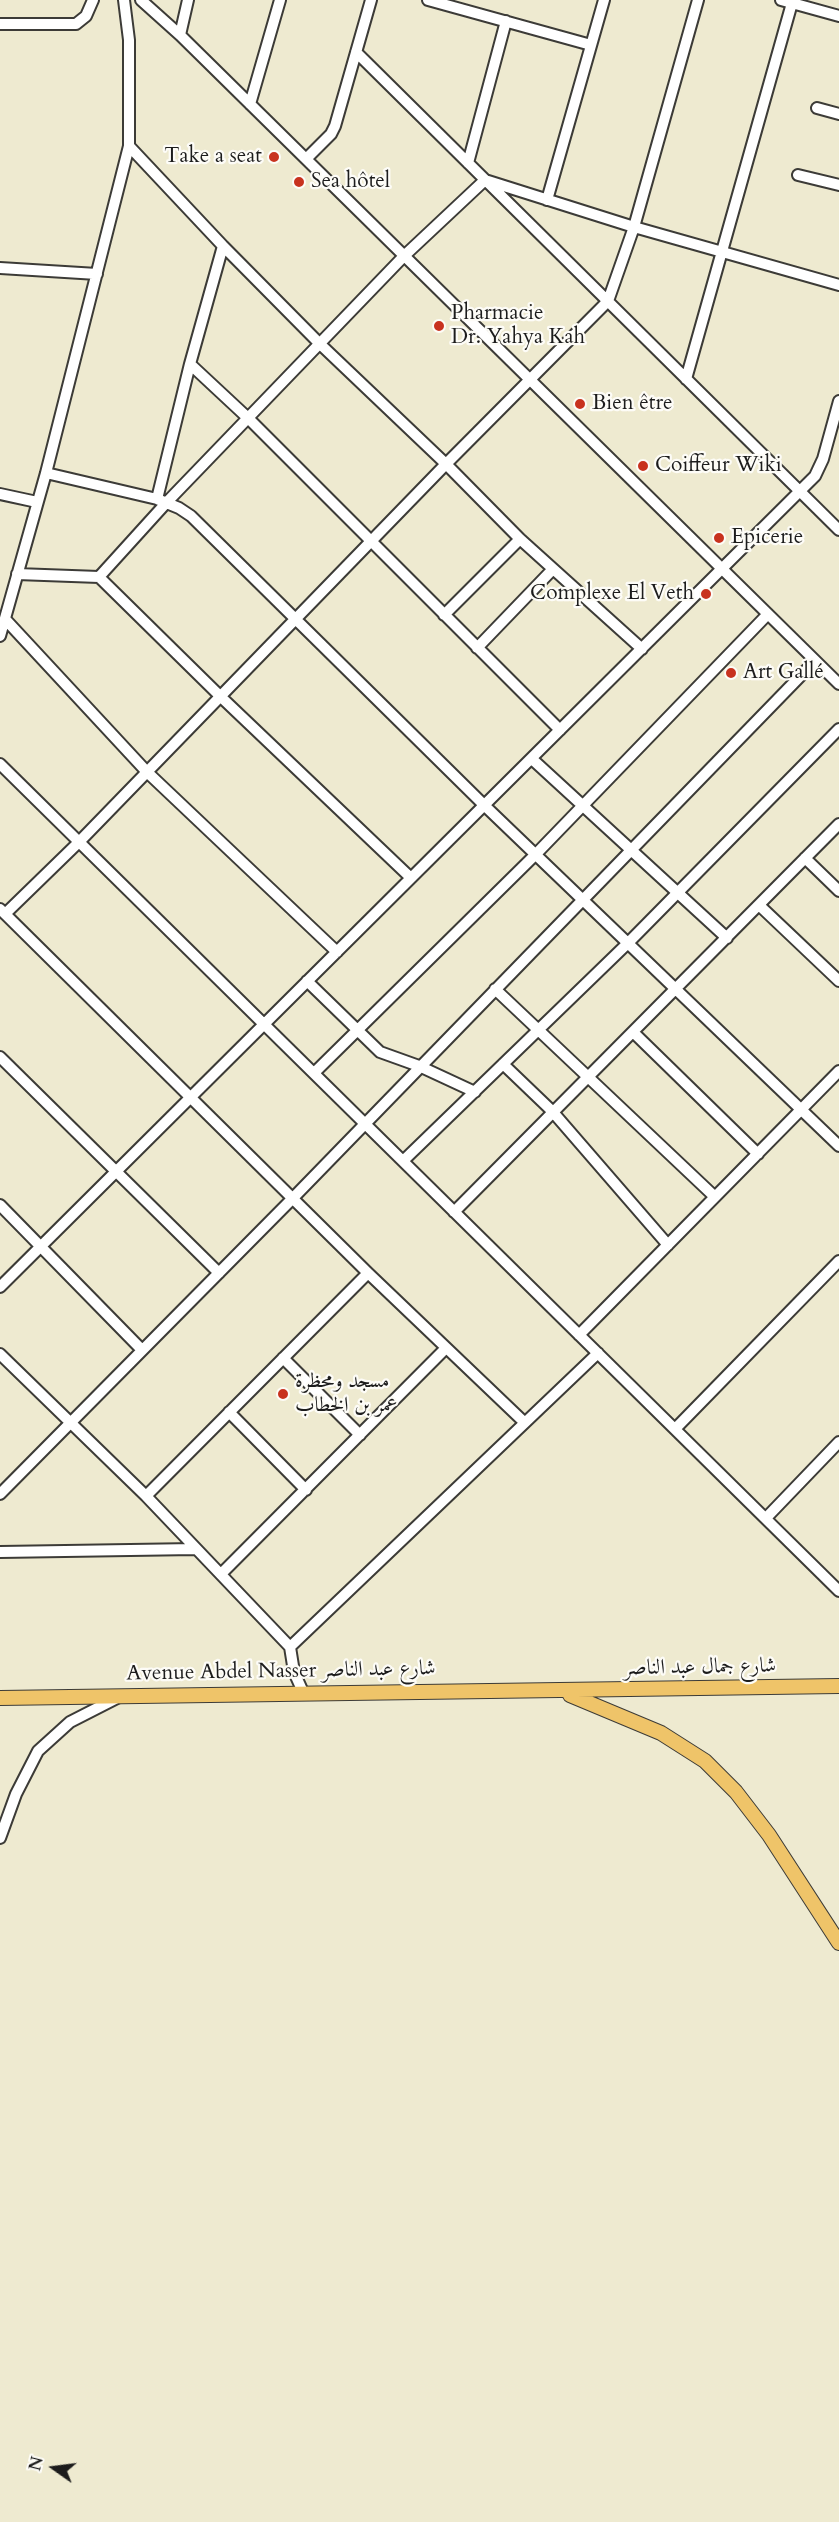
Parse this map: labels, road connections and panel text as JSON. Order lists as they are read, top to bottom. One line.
{"streets":{"main road":["شارع جمال عبد الناصر","Avenue Abdel Nasser شارع عبد الناصر"]},"crossings":[["شارع جمال عبد الناصر","Avenue Abdel Nasser شارع عبد الناصر"]],"places":["Take a seat","Sea hôtel","Pharmacie Dr. Yahya Kah","Bien être","Coiffeur Wiki","Epicerie","Complexe El Veth","Art Gallé","مسجد ومحظرة عمر بن الخطاب"],"north":"left"}
